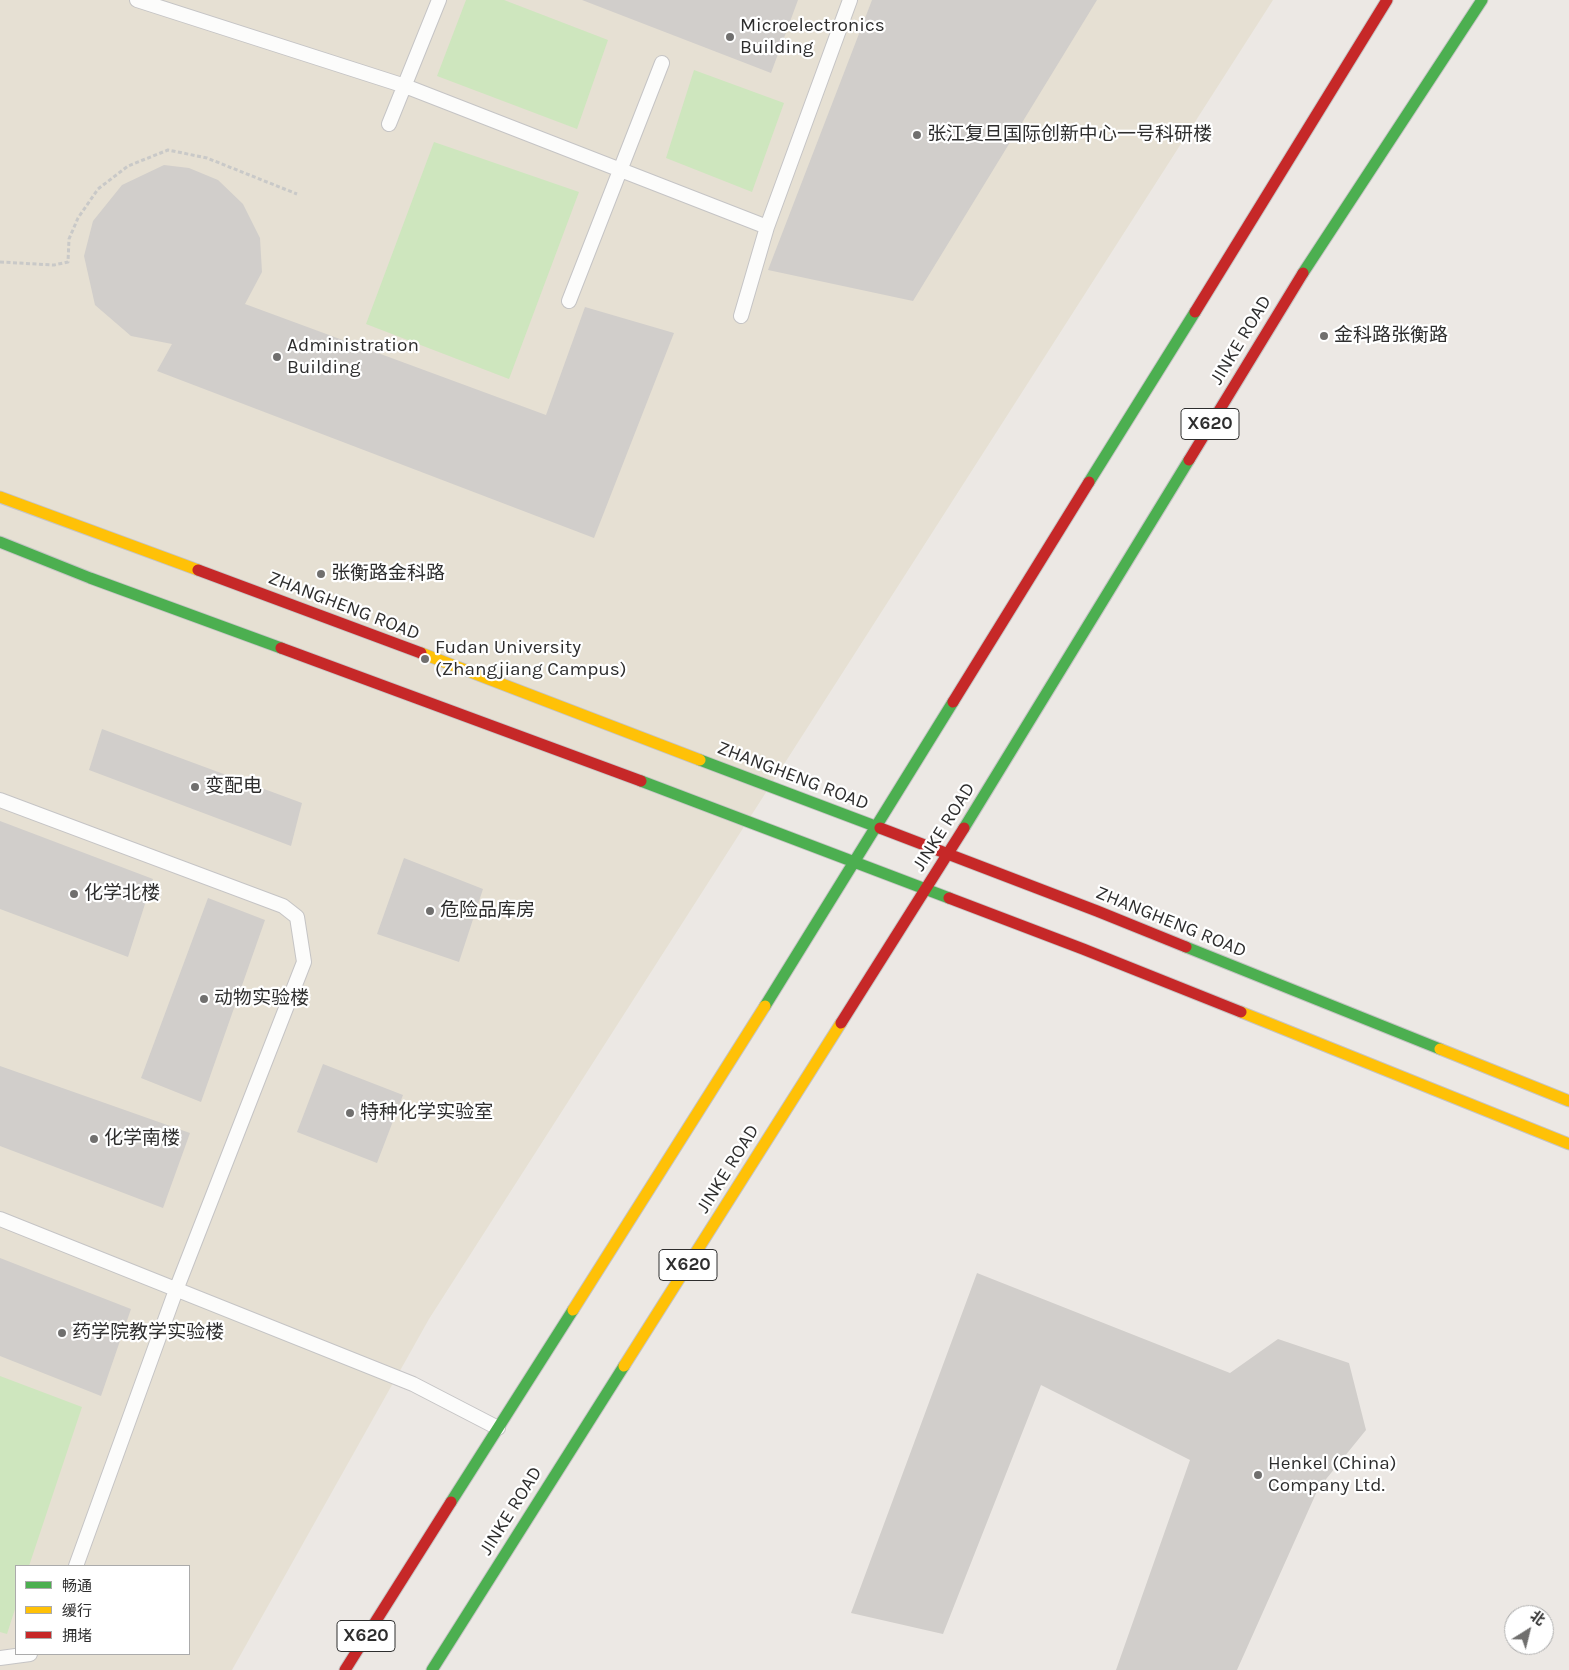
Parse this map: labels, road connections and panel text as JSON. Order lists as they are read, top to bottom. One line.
{"streets":{"main road":["JINKE ROAD","X620","ZHANGHENG ROAD"]},"crossings":[["JINKE ROAD","ZHANGHENG ROAD"]],"places":["Microelectronics Building","张江复旦国际创新中心一号科研楼","金科路张衡路","Administration Building","张衡路金科路","Fudan University (Zhangjiang Campus)","变配电","化学北楼","危险品库房","动物实验楼","特种化学实验室","化学南楼","药学院教学实验楼","Henkel (China) Company Ltd."],"legend":["畅通","缓行","拥堵"],"north":"top right"}
